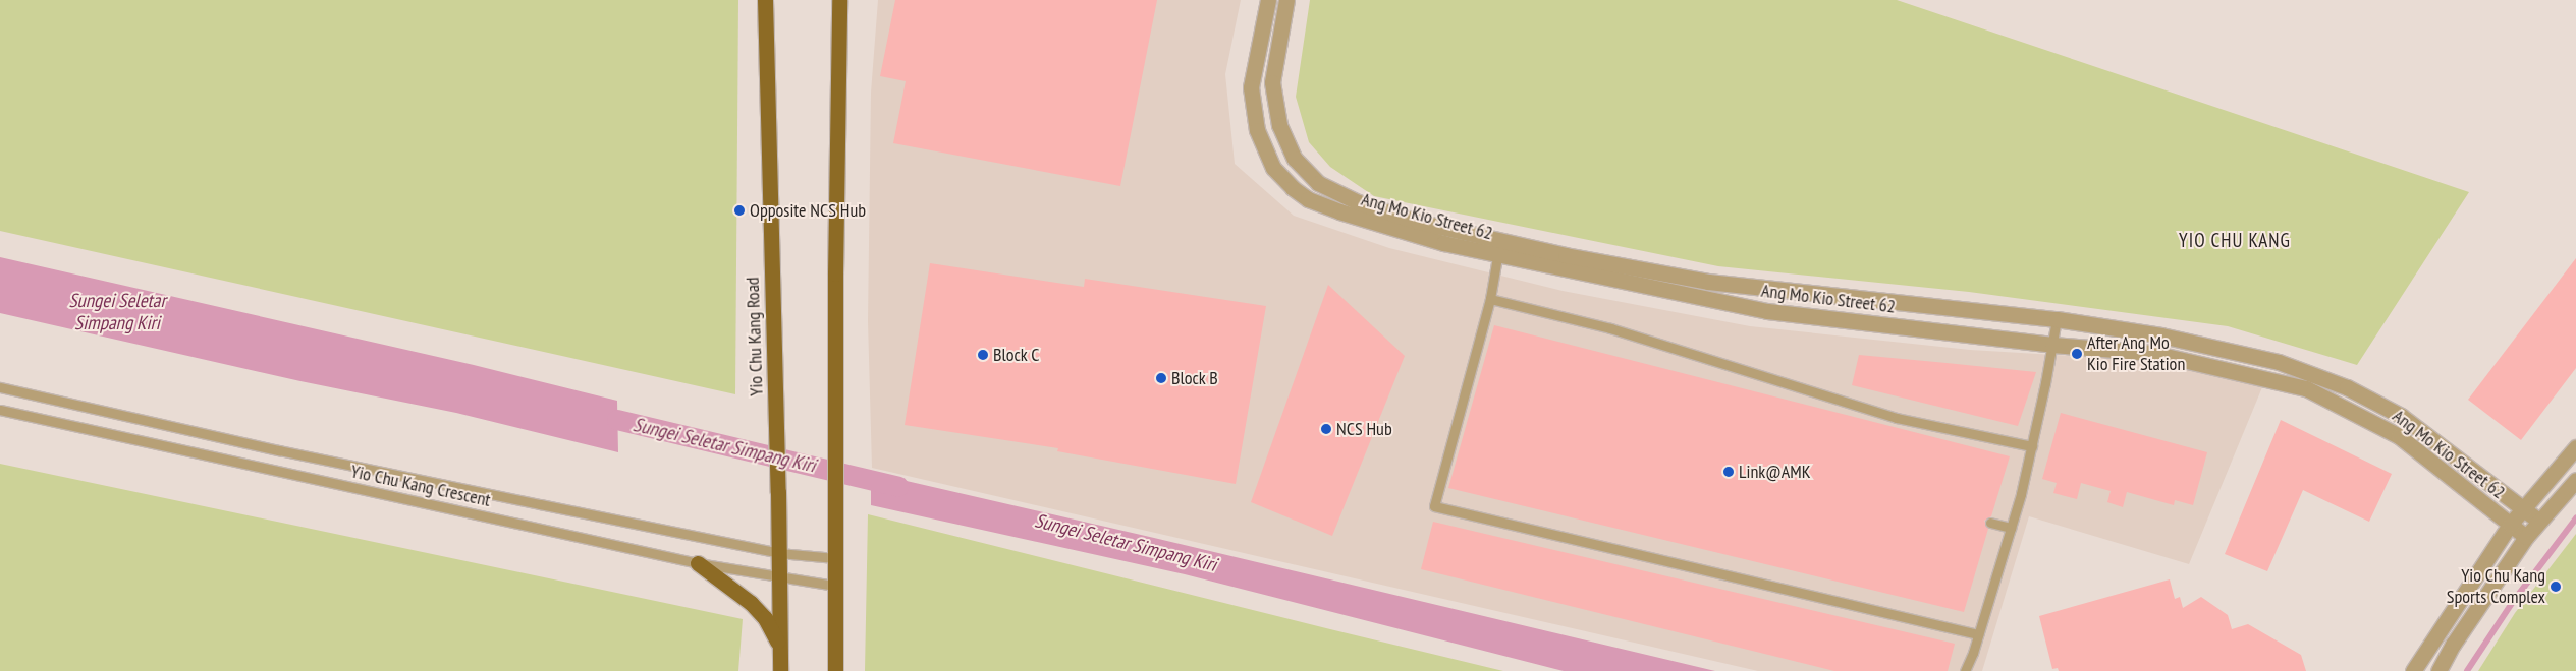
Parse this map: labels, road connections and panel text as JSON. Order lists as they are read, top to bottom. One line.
{"streets":{"main road":["Yio Chu Kang Road"],"street":["Ang Mo Kio Street 62"],"lane":["Yio Chu Kang Crescent"]},"crossings":[["Yio Chu Kang Road","Yio Chu Kang Crescent"]],"districts":["YIO CHU KANG"],"water":["Sungei Seletar Simpang Kiri"],"places":["Opposite NCS Hub","After Ang Mo Kio Fire Station","Block C","Block B","NCS Hub","Link@AMK","Yio Chu Kang Sports Complex"]}
